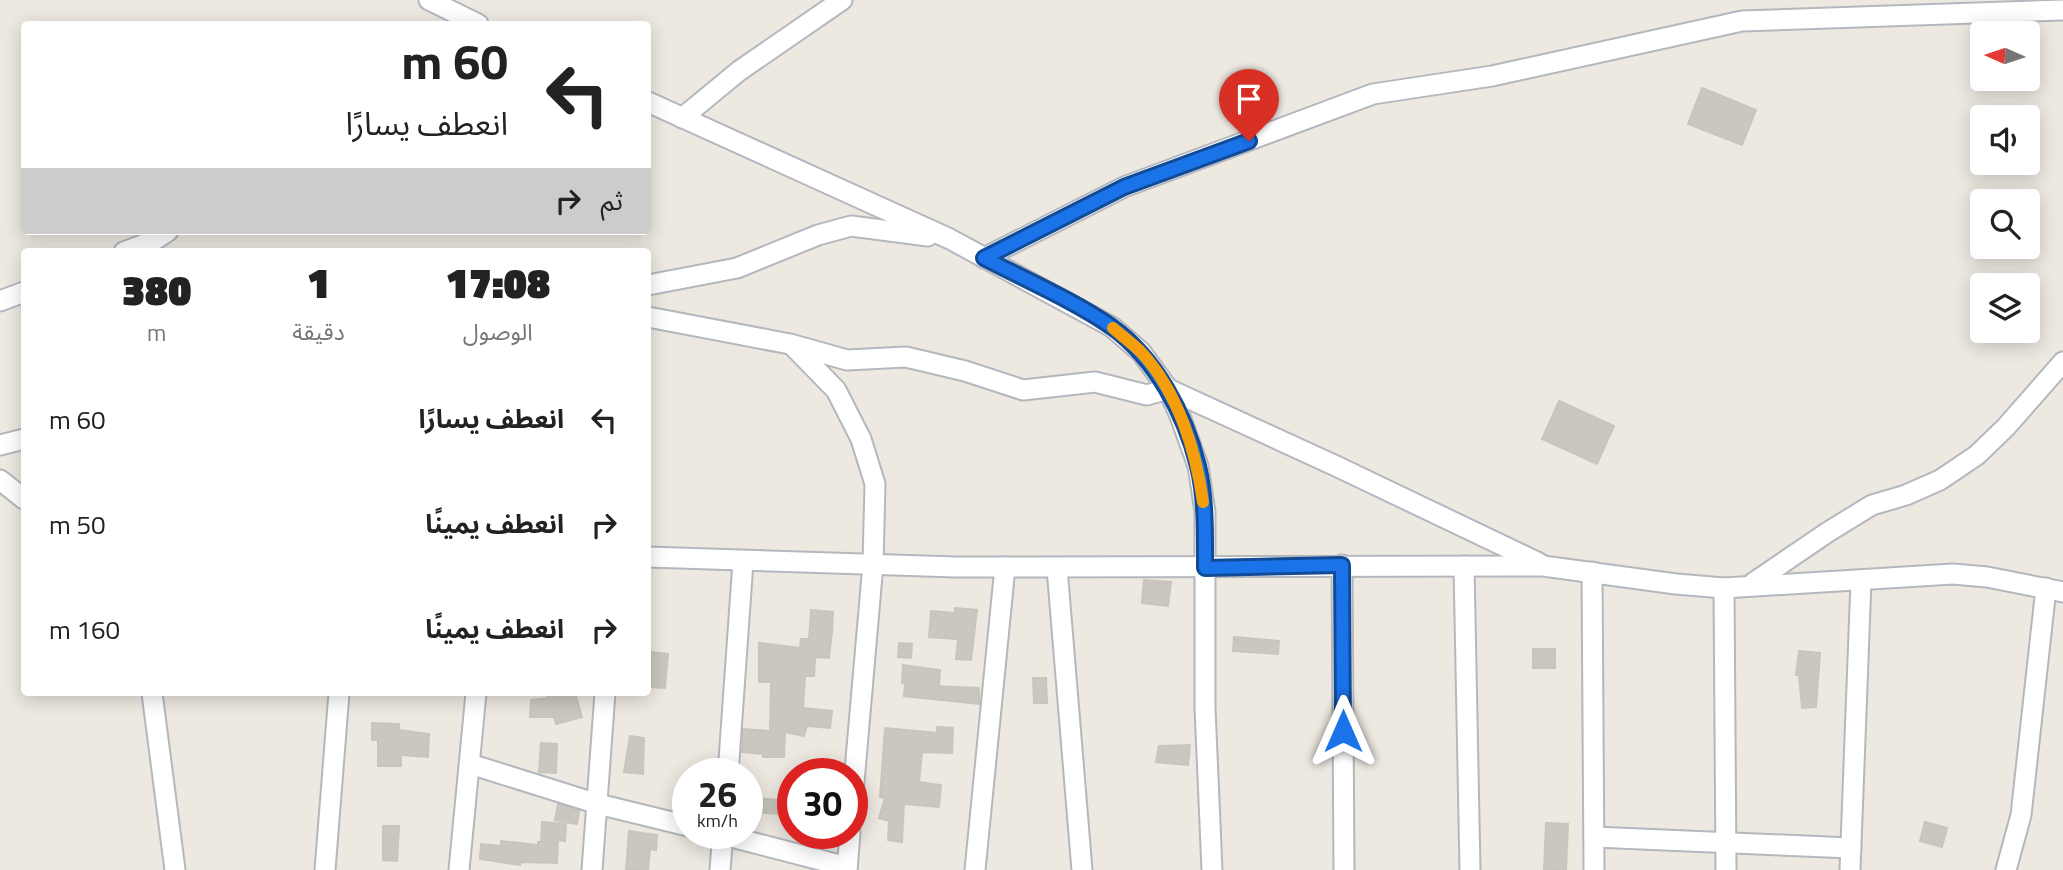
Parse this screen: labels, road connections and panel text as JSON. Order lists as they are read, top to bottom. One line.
{"north":"left","page":{"turn":["60 m","انعطف يسارًا"],"then":"ثم","eta":["17:08","الوصول","1","دقيقة","380","m"],"list":[{"name":"انعطف يسارًا","value":"60 m"},{"name":"انعطف يمينًا","value":"50 m"},{"name":"انعطف يمينًا","value":"160 m"}],"speed":"26 km/h","limit":"30"}}
